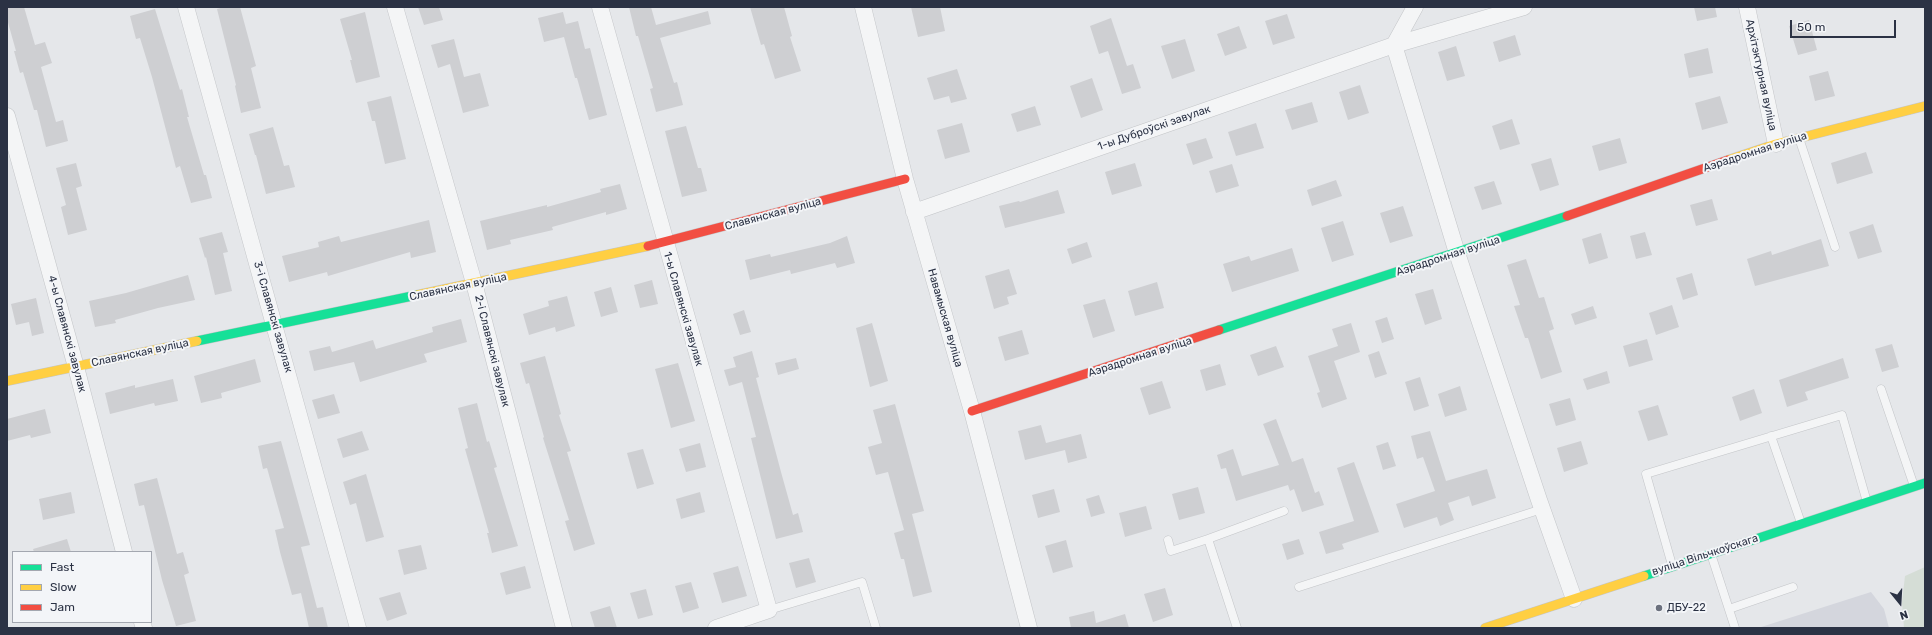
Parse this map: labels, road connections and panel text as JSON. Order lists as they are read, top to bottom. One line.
{"streets":{"street":["Архітэктурная вуліца","1-ы Дуброўскі завулак","Аэрадромная вуліца","Славянская вуліца","1-ы Славянскі завулак","3-і Славянскі завулак","Навамыская вуліца","4-ы Славянскі завулак","2-і Славянскі завулак","вуліца Вільчкоўскага"]},"crossings":[["Архітэктурная вуліца","Аэрадромная вуліца"],["1-ы Дуброўскі завулак","Навамыская вуліца"],["Аэрадромная вуліца","Навамыская вуліца"],["Славянская вуліца","1-ы Славянскі завулак"],["Славянская вуліца","3-і Славянскі завулак"],["Славянская вуліца","Навамыская вуліца"],["Славянская вуліца","4-ы Славянскі завулак"],["Славянская вуліца","2-і Славянскі завулак"]],"places":["ДБУ-22"],"legend":["Fast","Slow","Jam"],"scale_bar":"50 m","north":"bottom"}
